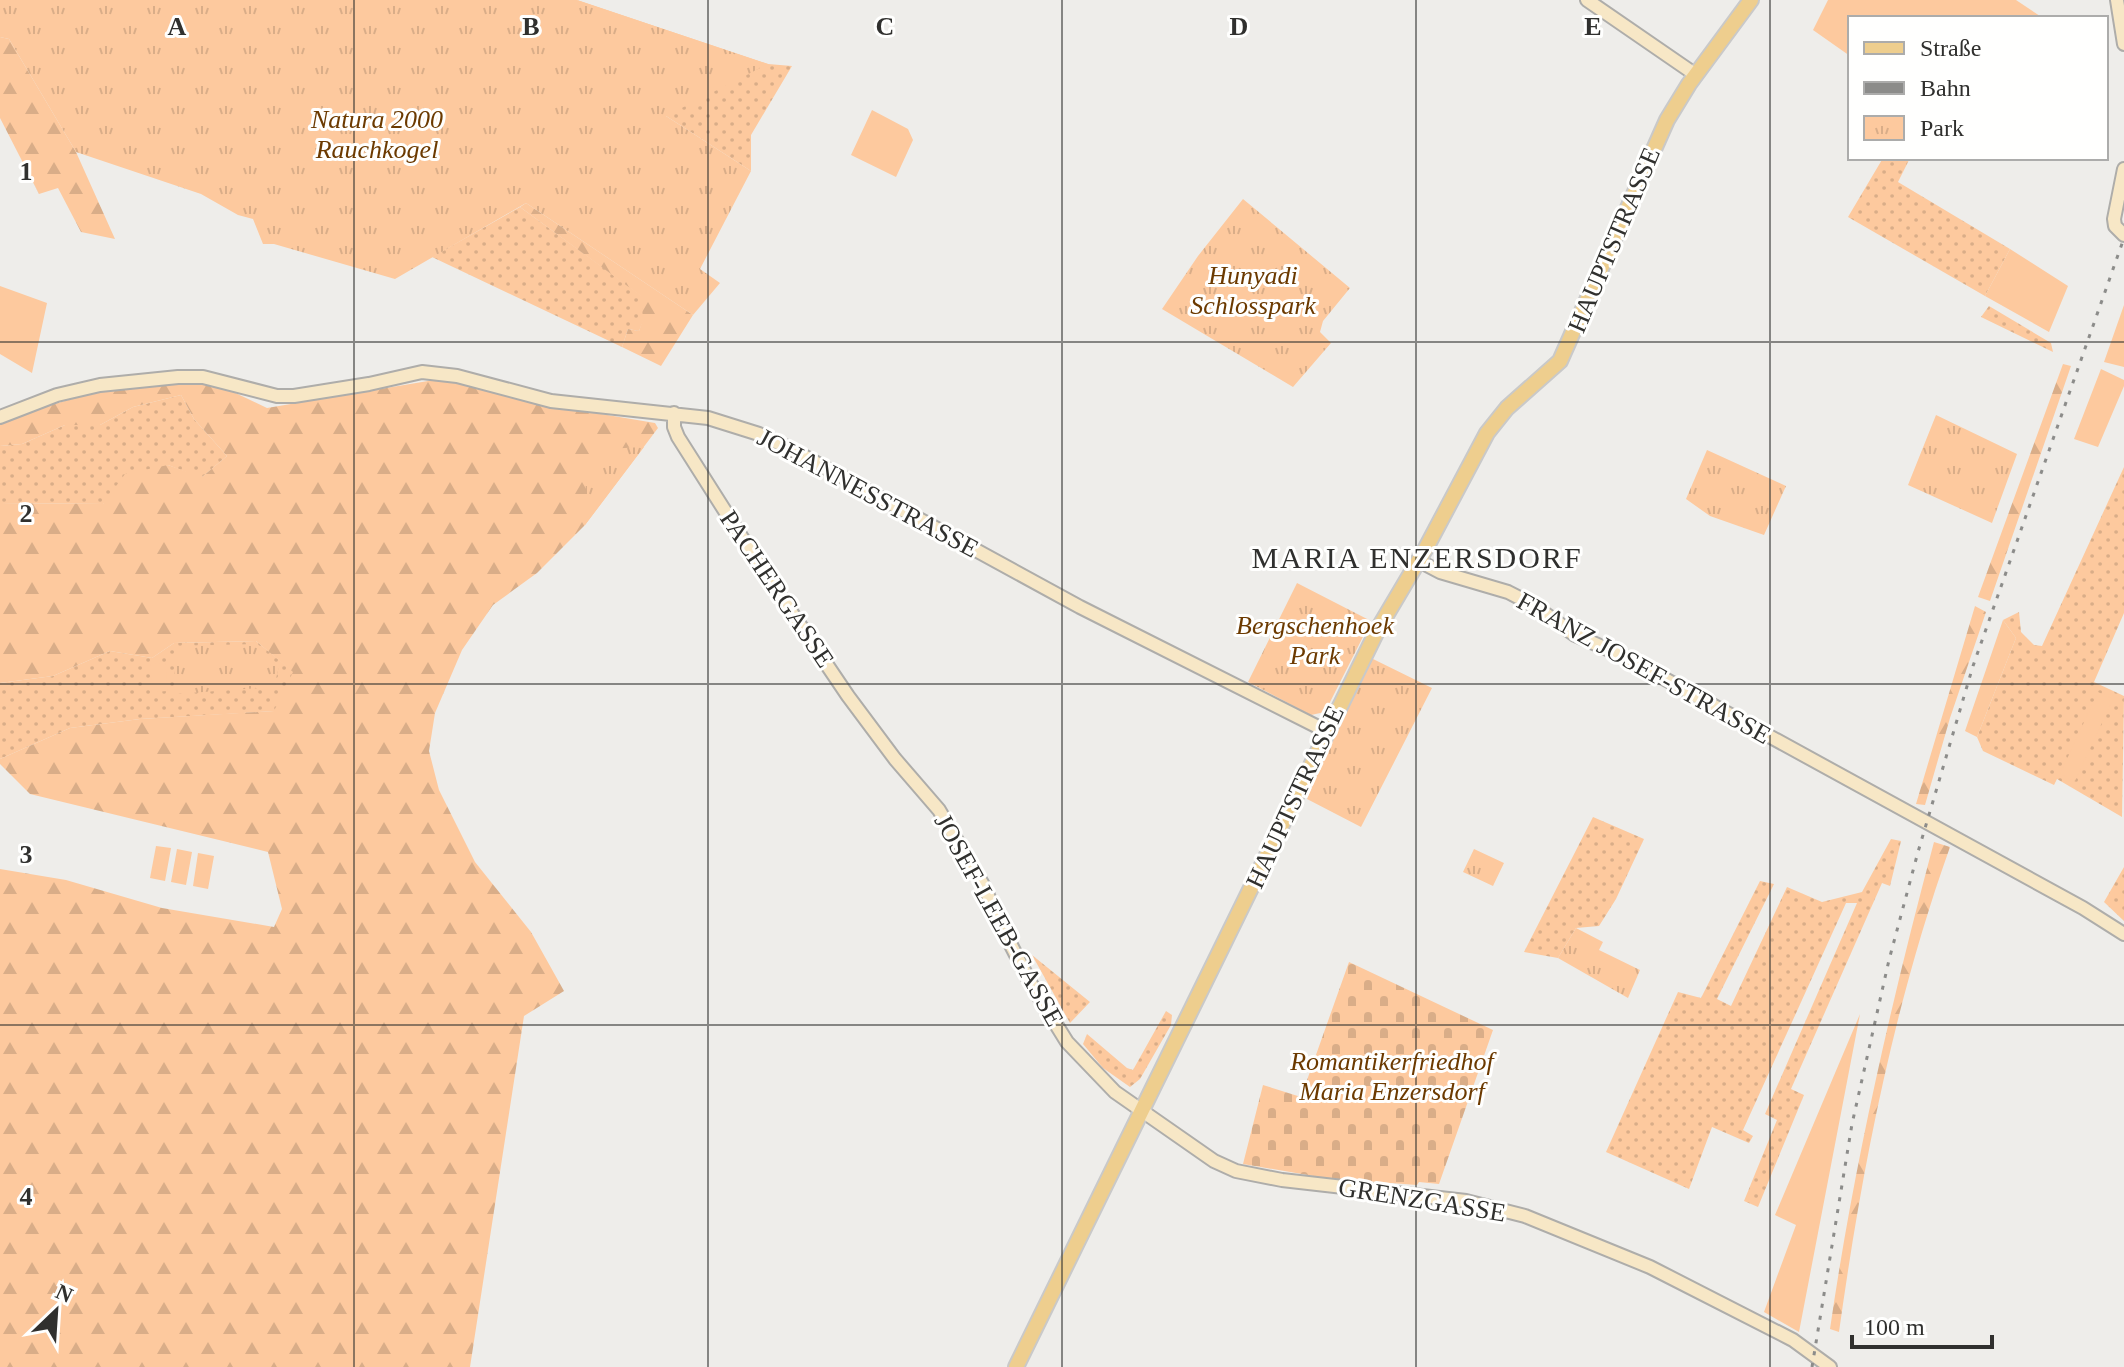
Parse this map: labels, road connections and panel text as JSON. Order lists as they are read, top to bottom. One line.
{"streets":{"main road":["HAUPTSTRASSE"],"street":["JOHANNESSTRASSE","PACHERGASSE","FRANZ JOSEF-STRASSE","JOSEF-LEEB-GASSE","GRENZGASSE"]},"crossings":[["HAUPTSTRASSE","JOHANNESSTRASSE"],["HAUPTSTRASSE","FRANZ JOSEF-STRASSE"],["HAUPTSTRASSE","JOSEF-LEEB-GASSE"],["HAUPTSTRASSE","GRENZGASSE"],["JOHANNESSTRASSE","PACHERGASSE"],["PACHERGASSE","JOSEF-LEEB-GASSE"],["JOSEF-LEEB-GASSE","GRENZGASSE"]],"districts":["MARIA ENZERSDORF"],"parks":["Natura 2000 Rauchkogel","Hunyadi Schlosspark","Bergschenhoek Park","Romantikerfriedhof Maria Enzersdorf"],"legend":["Straße","Bahn","Park"],"scale_bar":"100 m","north":"top right","grid":{"columns":["A","B","C","D","E"],"rows":["1","2","3","4"]}}
